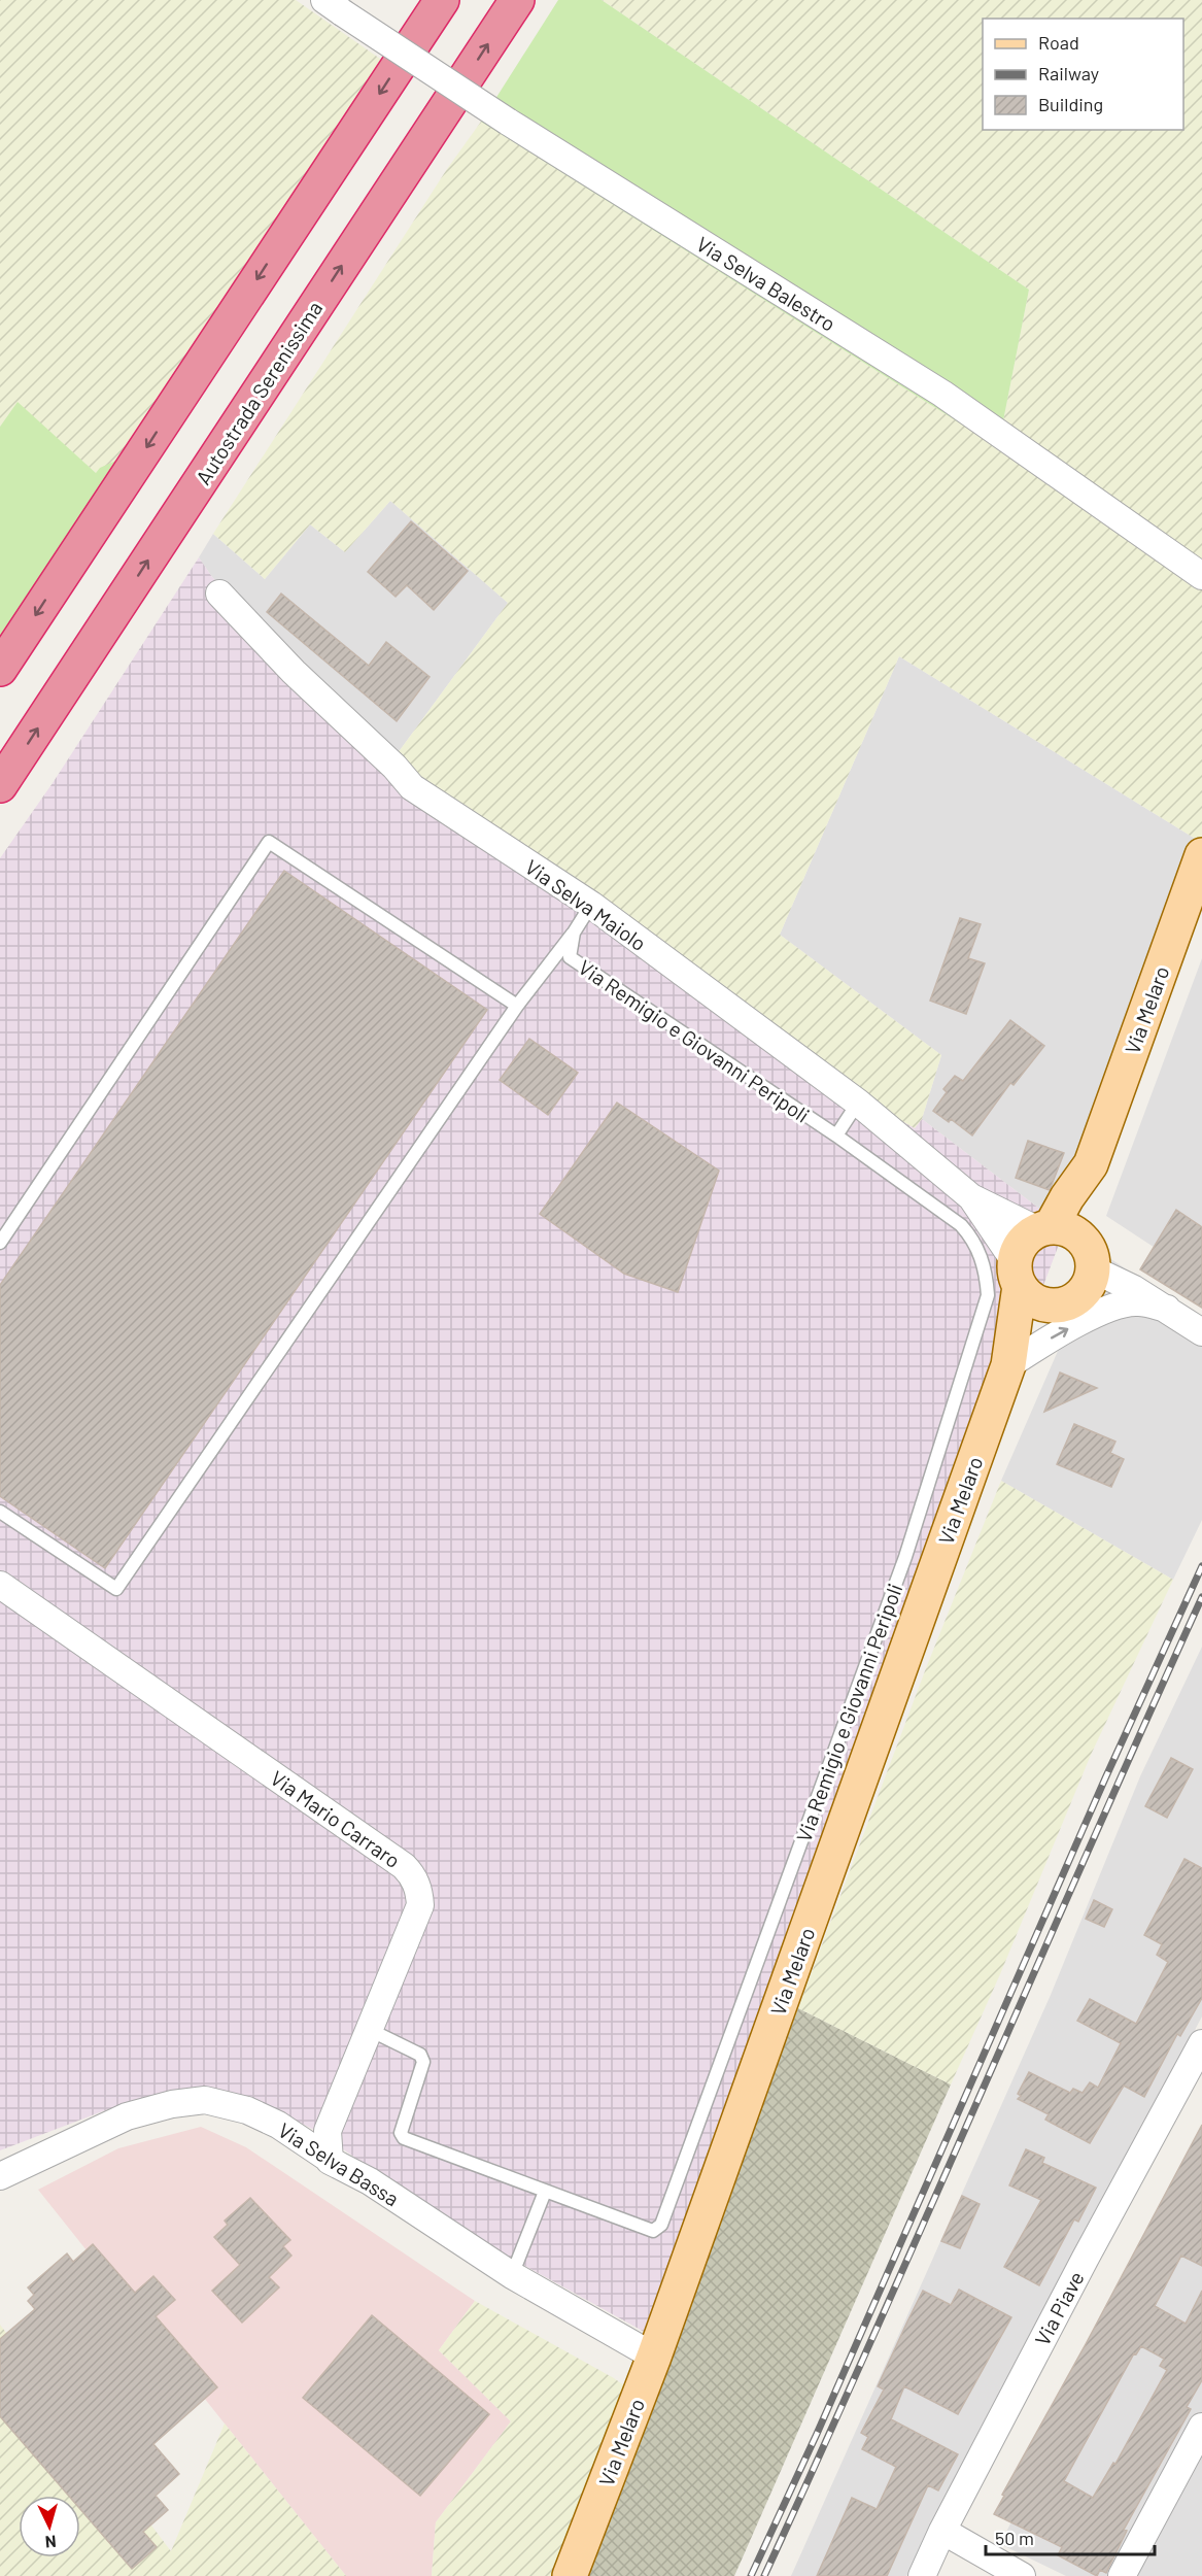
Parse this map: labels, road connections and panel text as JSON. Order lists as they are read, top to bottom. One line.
{"streets":{"highway":["Autostrada Serenissima"],"main road":["Via Melaro"],"street":["Via Selva Balestro","Via Selva Maiolo","Via Mario Carraro","Via Selva Bassa","Via Piave"],"lane":["Via Remigio e Giovanni Peripoli"]},"crossings":[["Via Selva Maiolo","Via Melaro"],["Via Selva Maiolo","Via Remigio e Giovanni Peripoli"],["Via Melaro","Via Selva Bassa"],["Via Remigio e Giovanni Peripoli","Via Mario Carraro"],["Via Mario Carraro","Via Selva Bassa"]],"legend":["Road","Railway","Building"],"scale_bar":"50 m","north":"bottom"}
